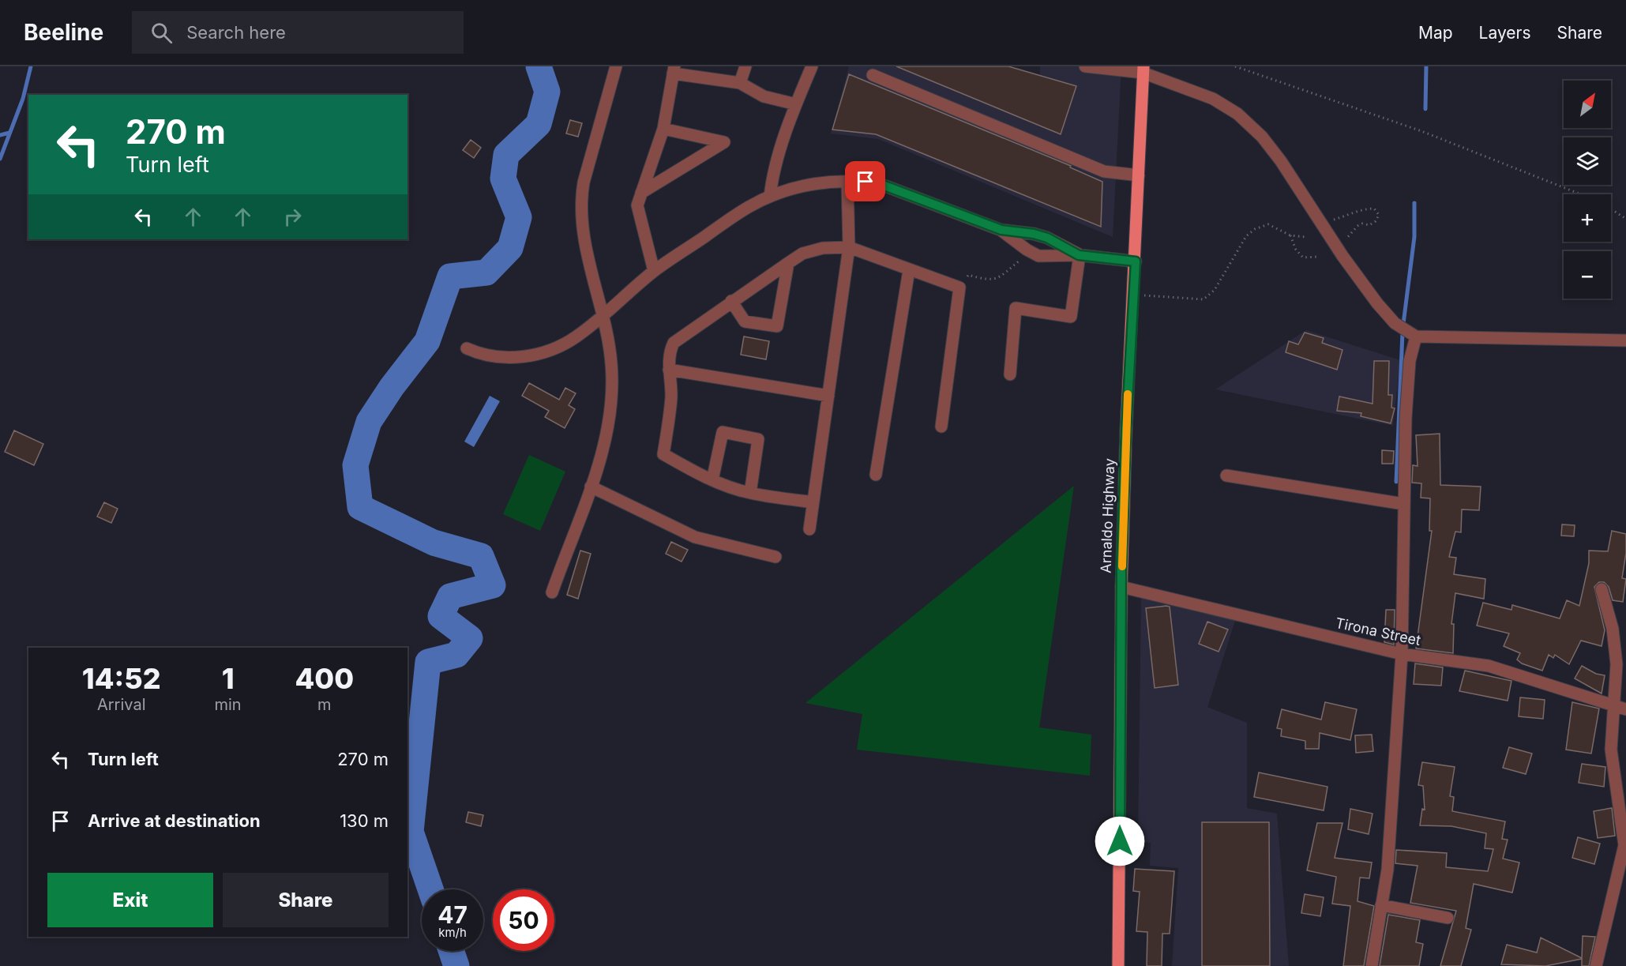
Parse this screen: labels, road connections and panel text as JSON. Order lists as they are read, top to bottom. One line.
{"streets":{"main road":["Arnaldo Highway"],"street":["Tirona Street"]},"crossings":[["Arnaldo Highway","Tirona Street"]],"north":"top right","page":{"header":"Beeline","search":"Search here","nav":["Map","Layers","Share"],"map_buttons":["+","−"],"turn":["270 m","Turn left"],"eta":["14:52","Arrival","1","min","400","m"],"list":[{"name":"Turn left","value":"270 m"},{"name":"Arrive at destination","value":"130 m"}],"buttons":["Exit","Share"],"speed":"47 km/h","limit":"50"}}
